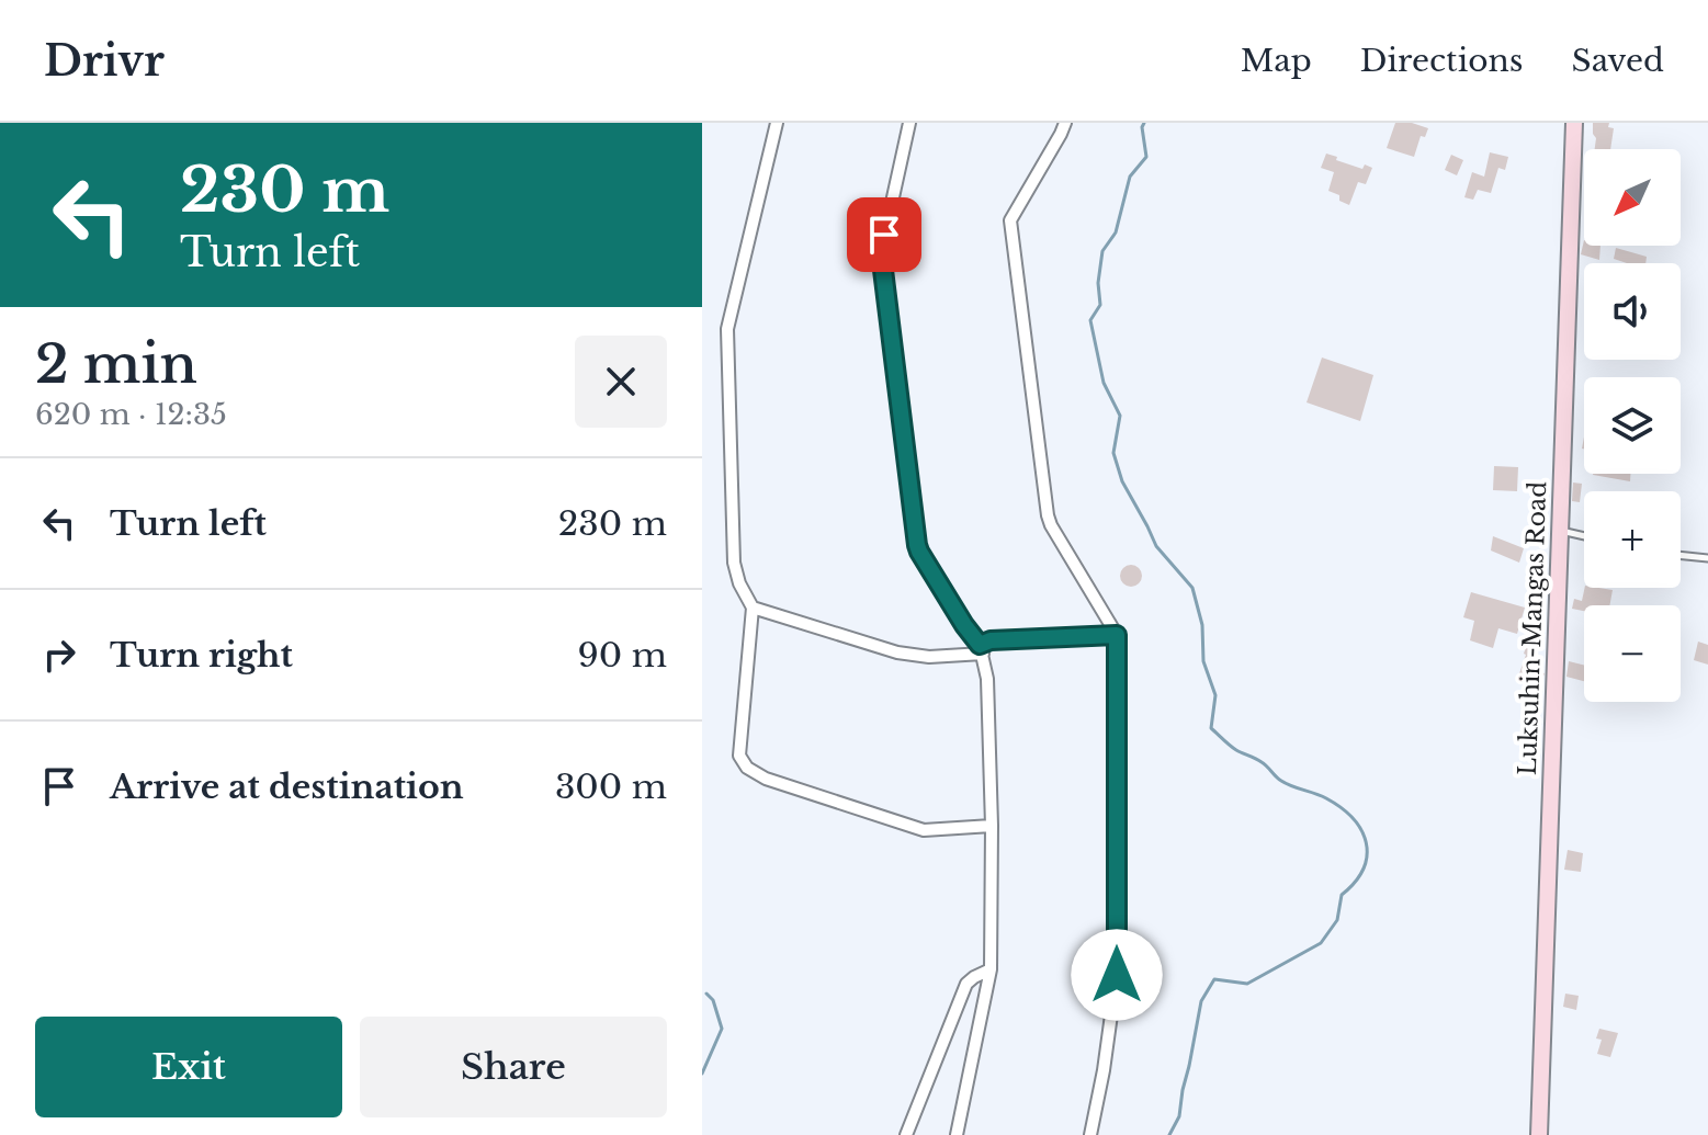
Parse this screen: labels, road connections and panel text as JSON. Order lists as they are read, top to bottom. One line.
{"streets":{"main road":["Luksuhin-Mangas Road"]},"north":"bottom left","page":{"header":"Drivr","nav":["Map","Directions","Saved"],"turn":["230 m","Turn left"],"map_buttons":["+","−"],"heading":["2 min","620 m · 12:35"],"list":[{"name":"Turn left","value":"230 m"},{"name":"Turn right","value":"90 m"},{"name":"Arrive at destination","value":"300 m"}],"buttons":["Exit","Share"]}}
